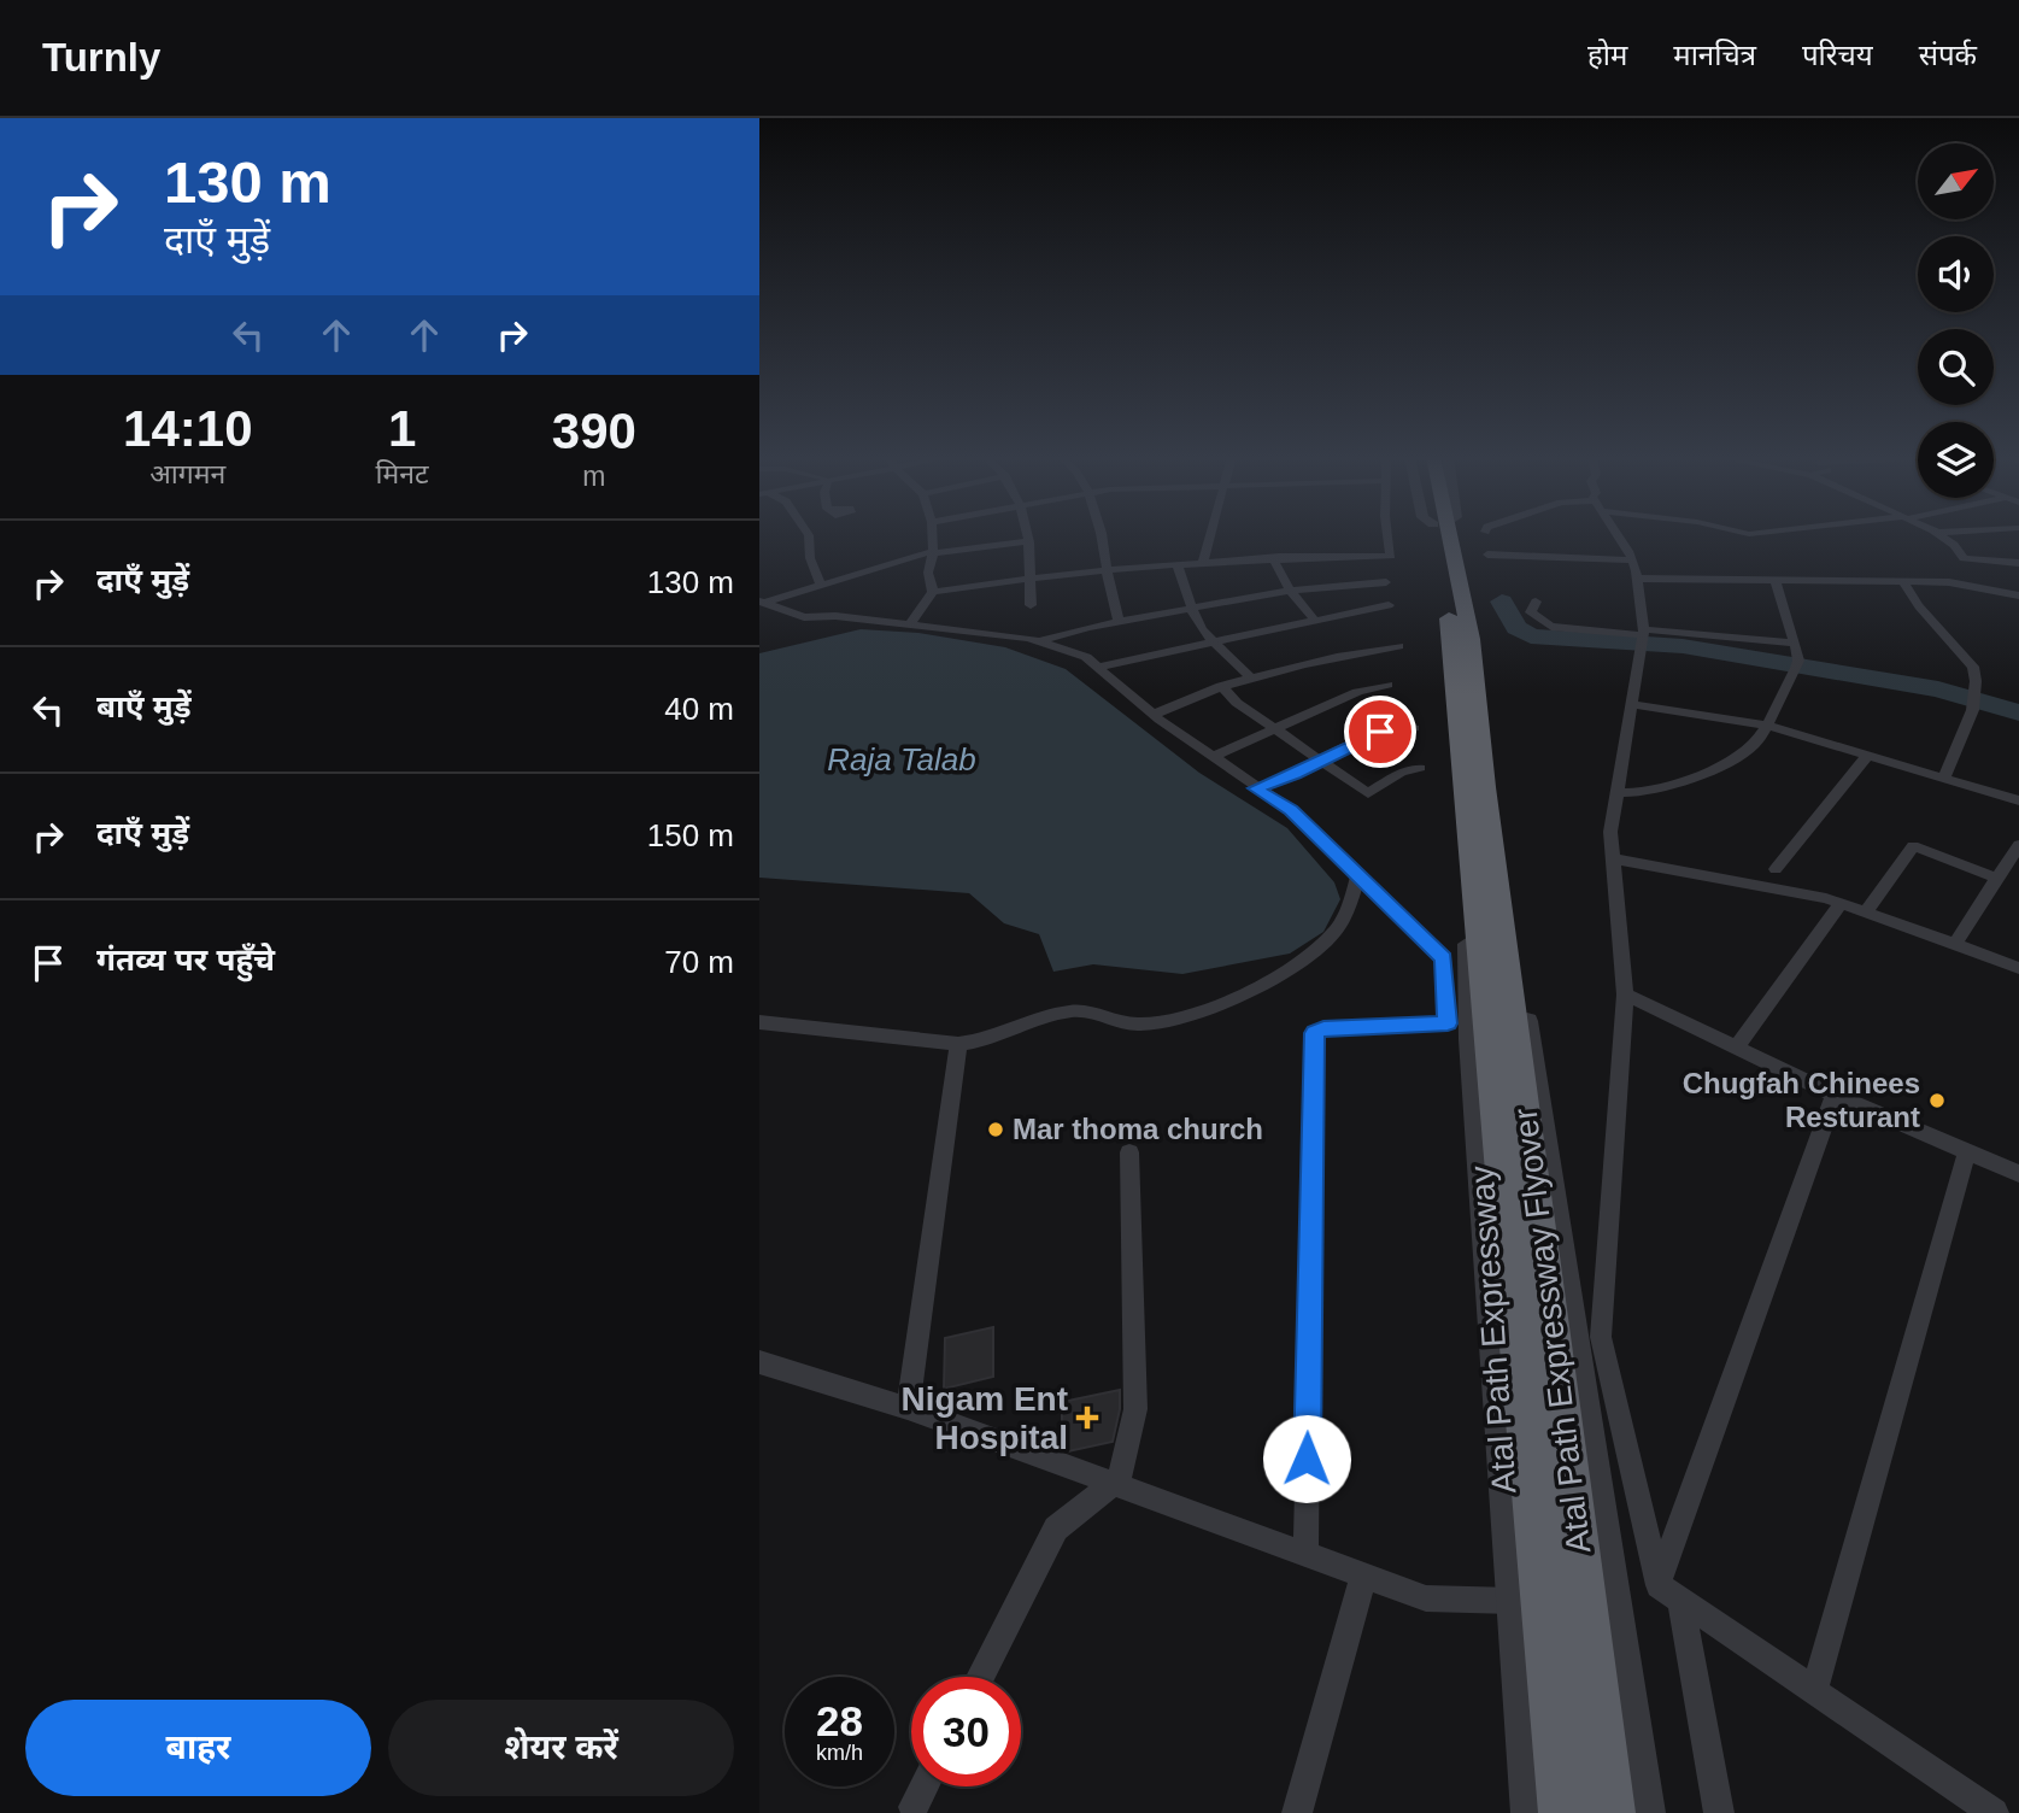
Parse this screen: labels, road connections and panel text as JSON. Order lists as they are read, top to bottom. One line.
{"streets":{"highway":["Atal Path Expressway Flyover"],"street":["Atal Path Expressway"]},"crossings":[["Atal Path Expressway","Atal Path Expressway Flyover"]],"water":["Raja Talab"],"places":{"other":["Chugfah Chinees Resturant","Mar thoma church"],"health":["Nigam Ent Hospital"]},"north":"top right","page":{"header":"Turnly","nav":["होम","मानचित्र","परिचय","संपर्क"],"turn":["130 m","दाएँ मुड़ें"],"eta":["14:10","आगमन","1","मिनट","390","m"],"list":[{"name":"दाएँ मुड़ें","value":"130 m"},{"name":"बाएँ मुड़ें","value":"40 m"},{"name":"दाएँ मुड़ें","value":"150 m"},{"name":"गंतव्य पर पहुँचे","value":"70 m"}],"speed":"28 km/h","limit":"30","buttons":["बाहर","शेयर करें"]}}
